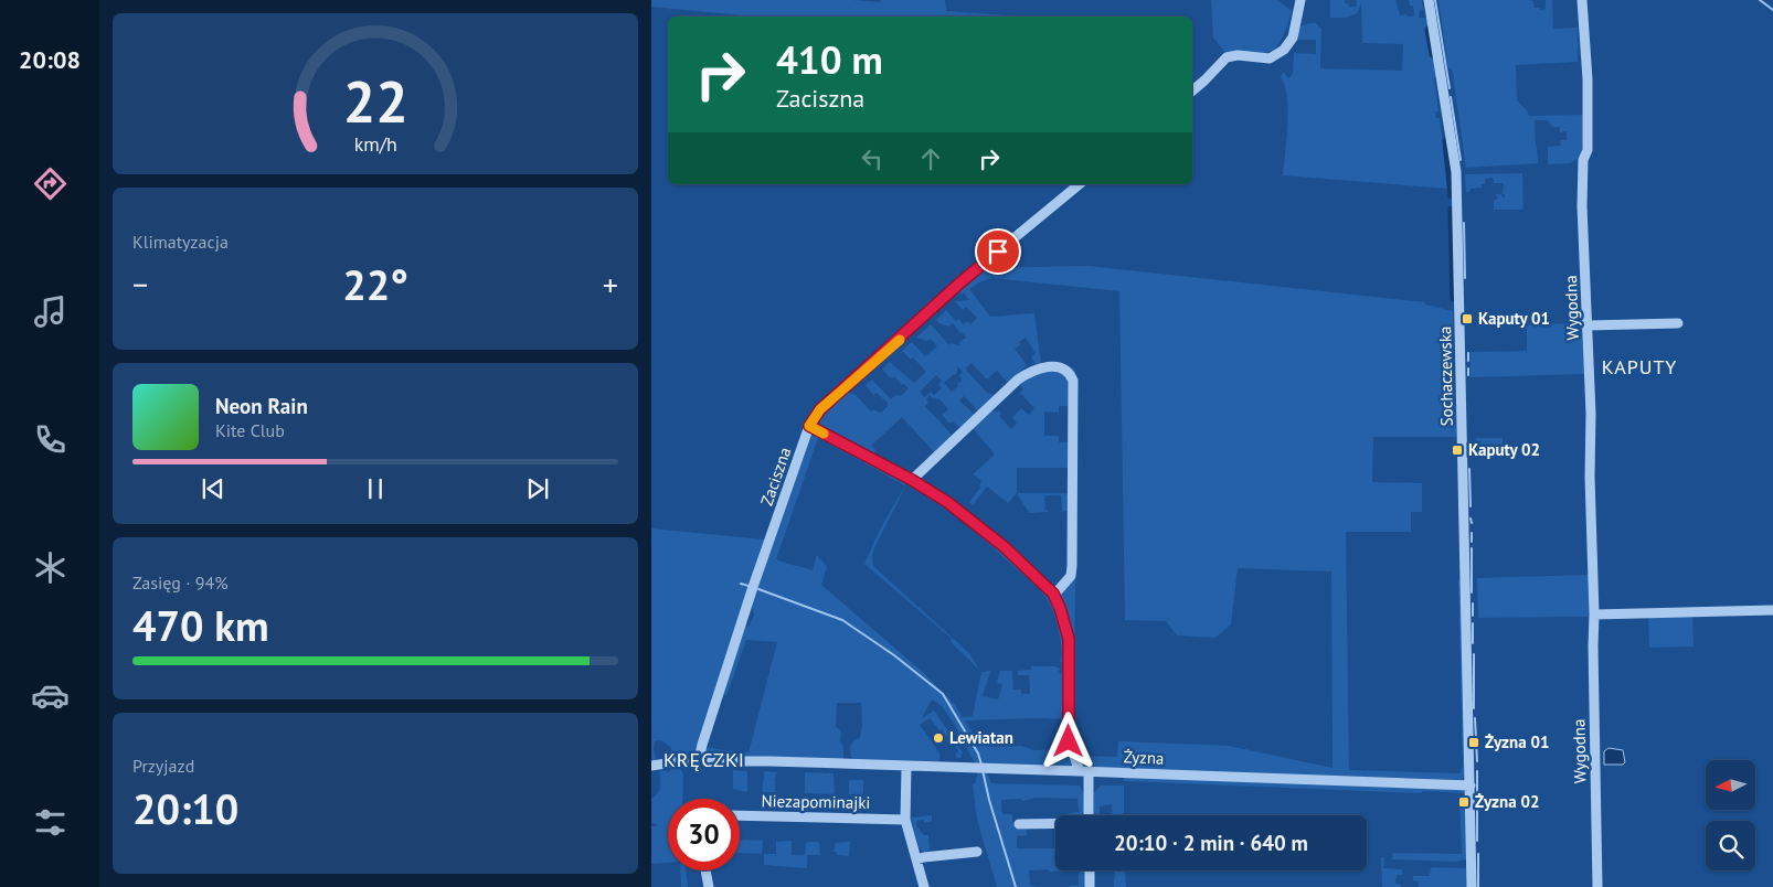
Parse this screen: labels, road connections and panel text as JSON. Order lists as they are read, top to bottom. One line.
{"streets":{"street":["Wygodna","Sochaczewska","Zaciszna","Żyzna","Niezapominajki"]},"crossings":[["Sochaczewska","Żyzna"],["Zaciszna","Żyzna"]],"districts":["KAPUTY","KRĘCZKI"],"places":{"transit":["Kaputy 01","Kaputy 02","Żyzna 01","Żyzna 02"],"other":["Lewiatan"]},"north":"left","page":{"tabs":"20:08","turn":["410 m","Zaciszna"],"tile":["Klimatyzacja",["Zasięg · 94%","470 km"],["Przyjazd","20:10"]],"heat":["−","22°","+"],"song":["Neon Rain","Kite Club"],"limit":"30","trip":"20:10 · 2 min · 640 m","gauge":["22","km/h"]}}
